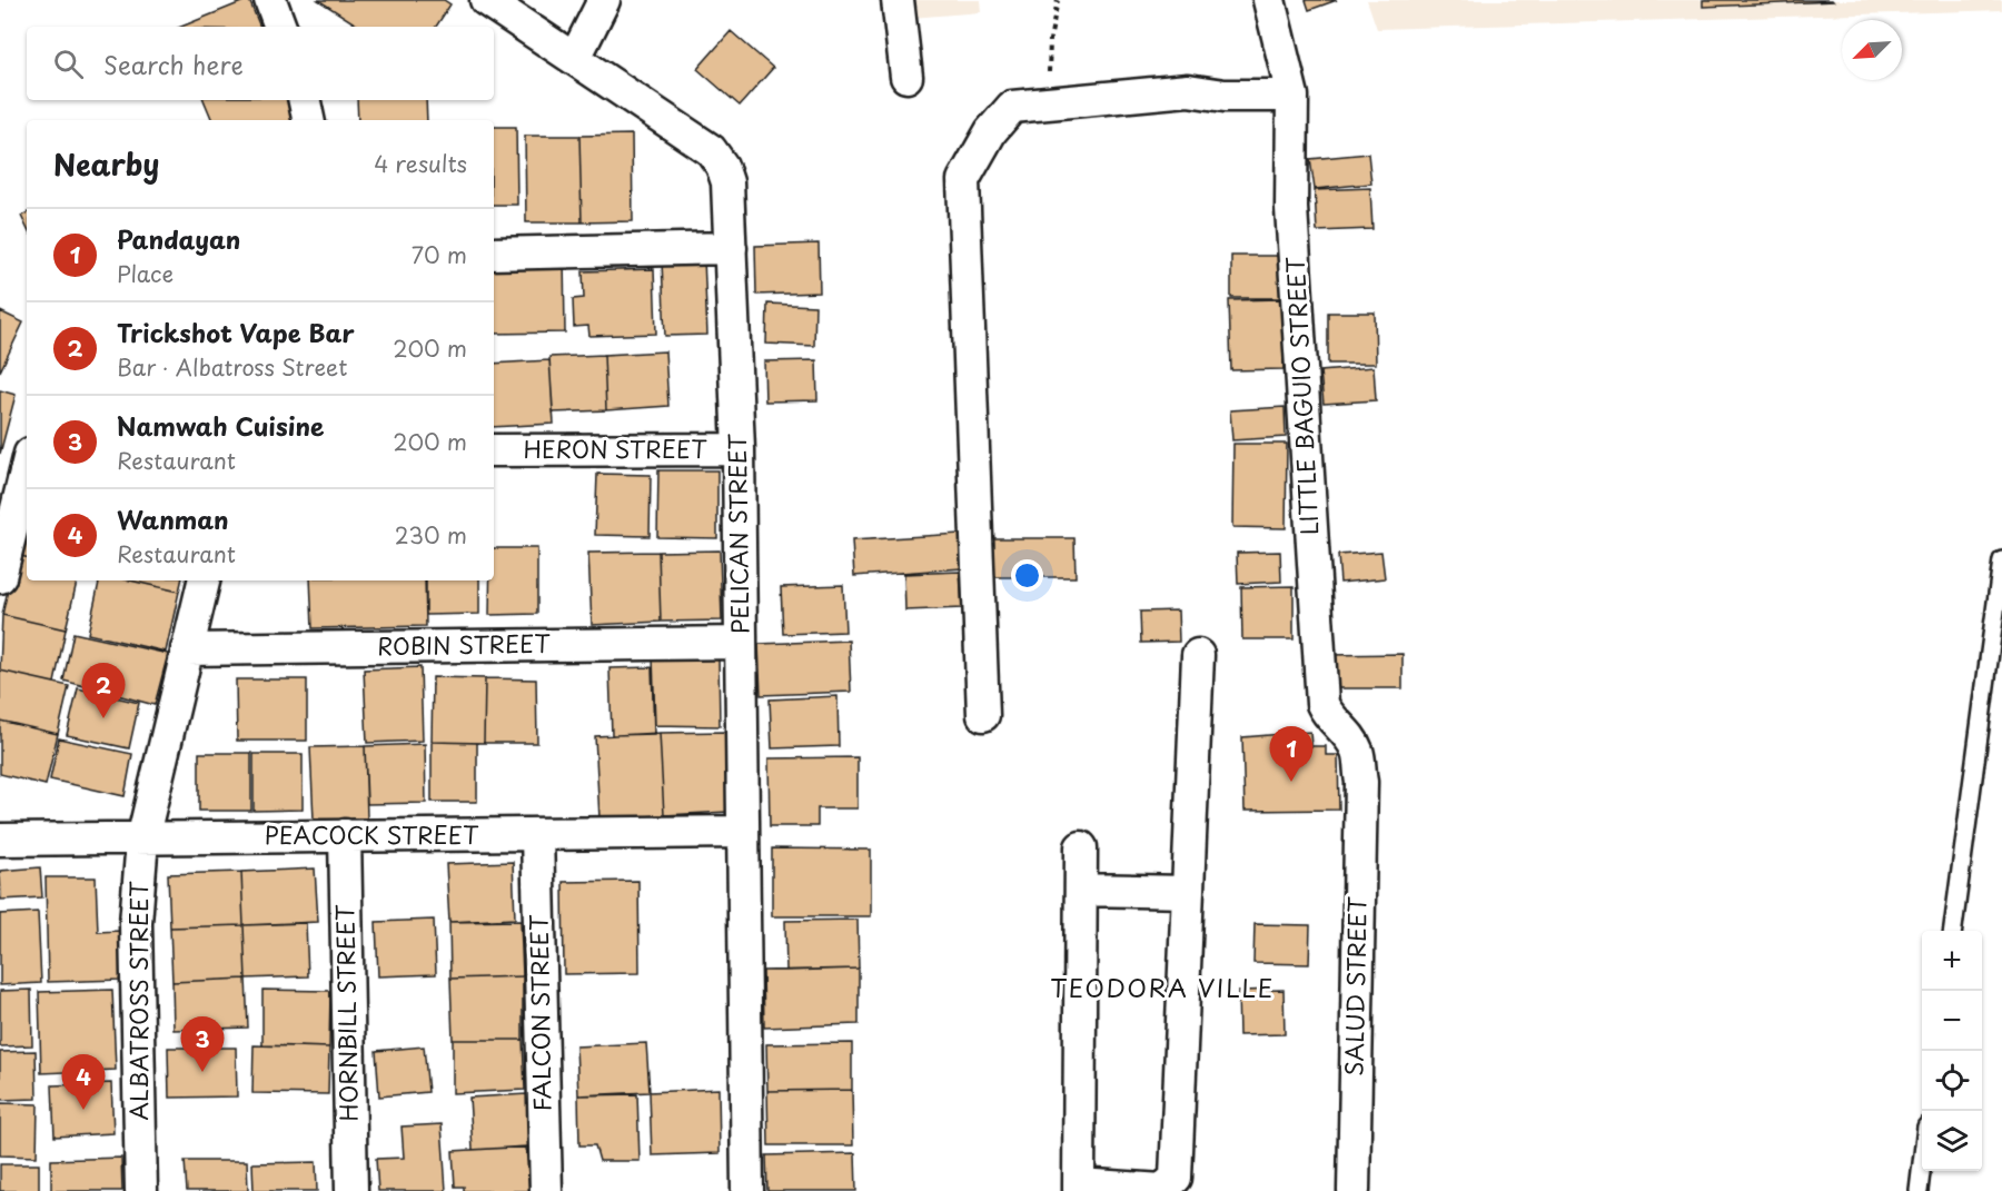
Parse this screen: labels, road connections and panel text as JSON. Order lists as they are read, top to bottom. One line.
{"streets":{"street":["LITTLE BAGUIO STREET","HERON STREET","PELICAN STREET","ROBIN STREET","PEACOCK STREET","SALUD STREET","ALBATROSS STREET","HORNBILL STREET","FALCON STREET"]},"crossings":[["LITTLE BAGUIO STREET","SALUD STREET"],["HERON STREET","PELICAN STREET"],["PELICAN STREET","ROBIN STREET"],["PELICAN STREET","PEACOCK STREET"],["ROBIN STREET","ALBATROSS STREET"],["PEACOCK STREET","ALBATROSS STREET"],["PEACOCK STREET","HORNBILL STREET"],["PEACOCK STREET","FALCON STREET"]],"districts":["TEODORA VILLE"],"north":"bottom left","page":{"search":"Search here","heading":["Nearby","4 results"],"list":[{"mark":"1","name":"Pandayan","note":"Place","value":"70 m"},{"mark":"2","name":"Trickshot Vape Bar","note":"Bar · Albatross Street","value":"200 m"},{"mark":"3","name":"Namwah Cuisine","note":"Restaurant","value":"200 m"},{"mark":"4","name":"Wanman","note":"Restaurant","value":"230 m"}],"pins":["2","1","3","4"],"map_buttons":["+","−"]}}
